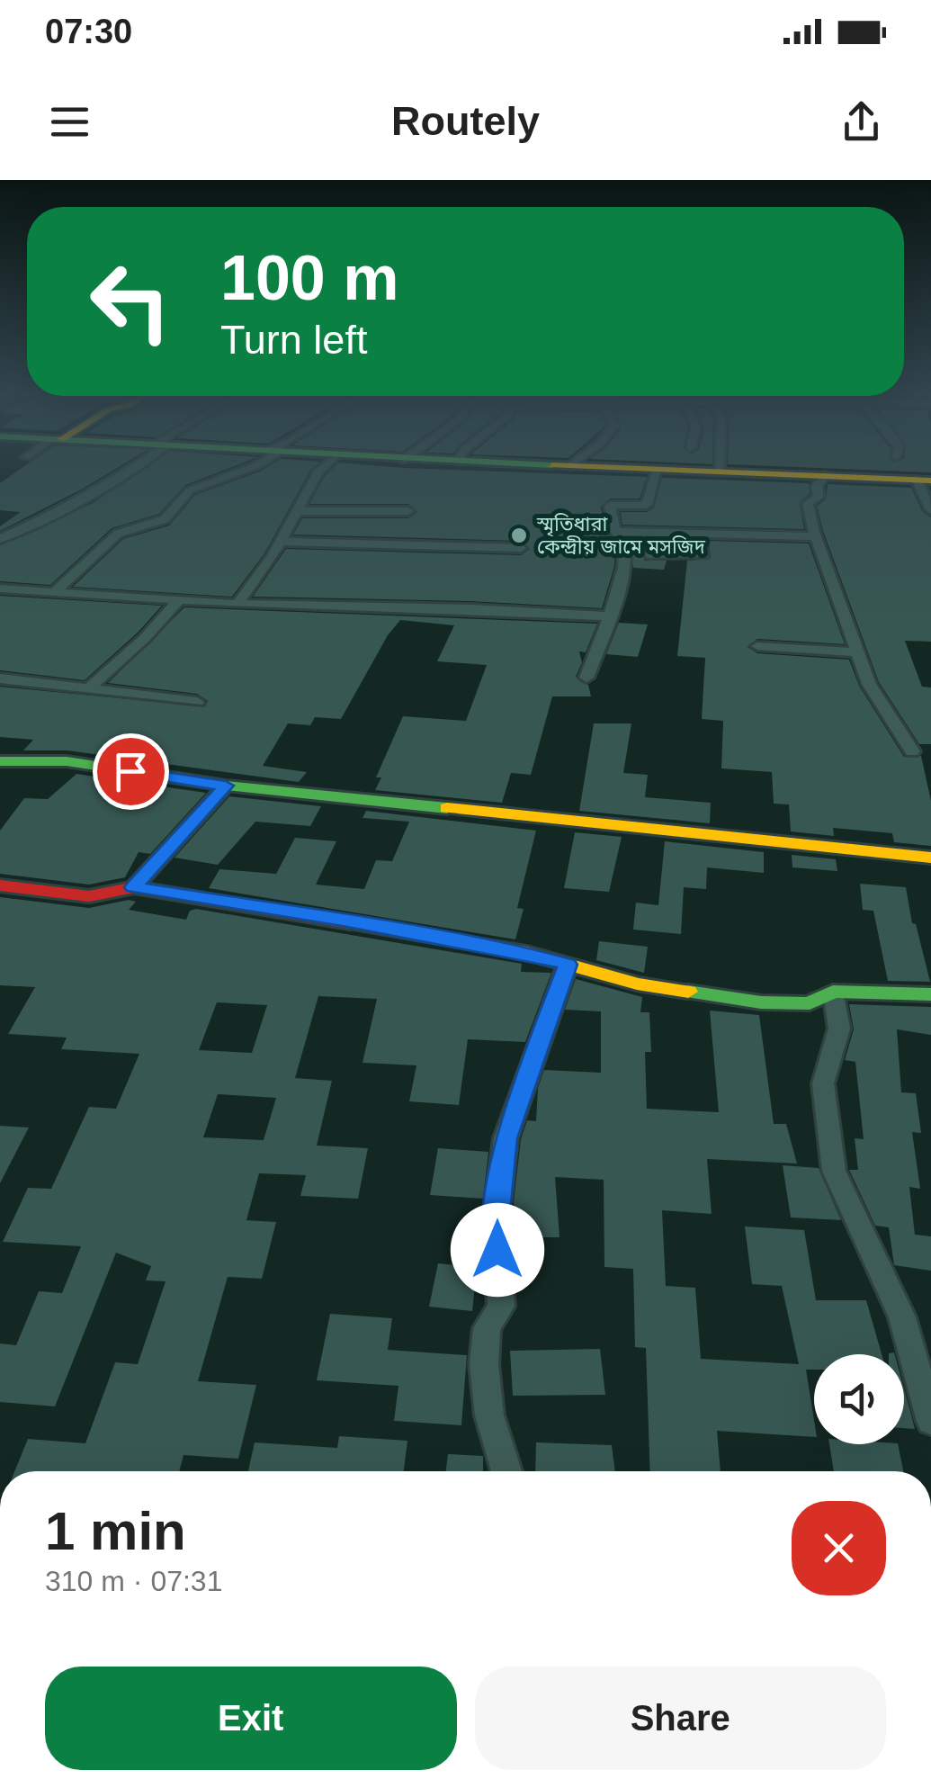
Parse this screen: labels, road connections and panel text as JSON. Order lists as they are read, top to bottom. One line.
{"places":["স্মৃতিধারা কেন্দ্রীয় জামে মসজিদ"],"page":{"status":"07:30","header":"Routely","turn":["100 m","Turn left"],"heading":["1 min","310 m · 07:31"],"buttons":["Exit","Share"]}}
